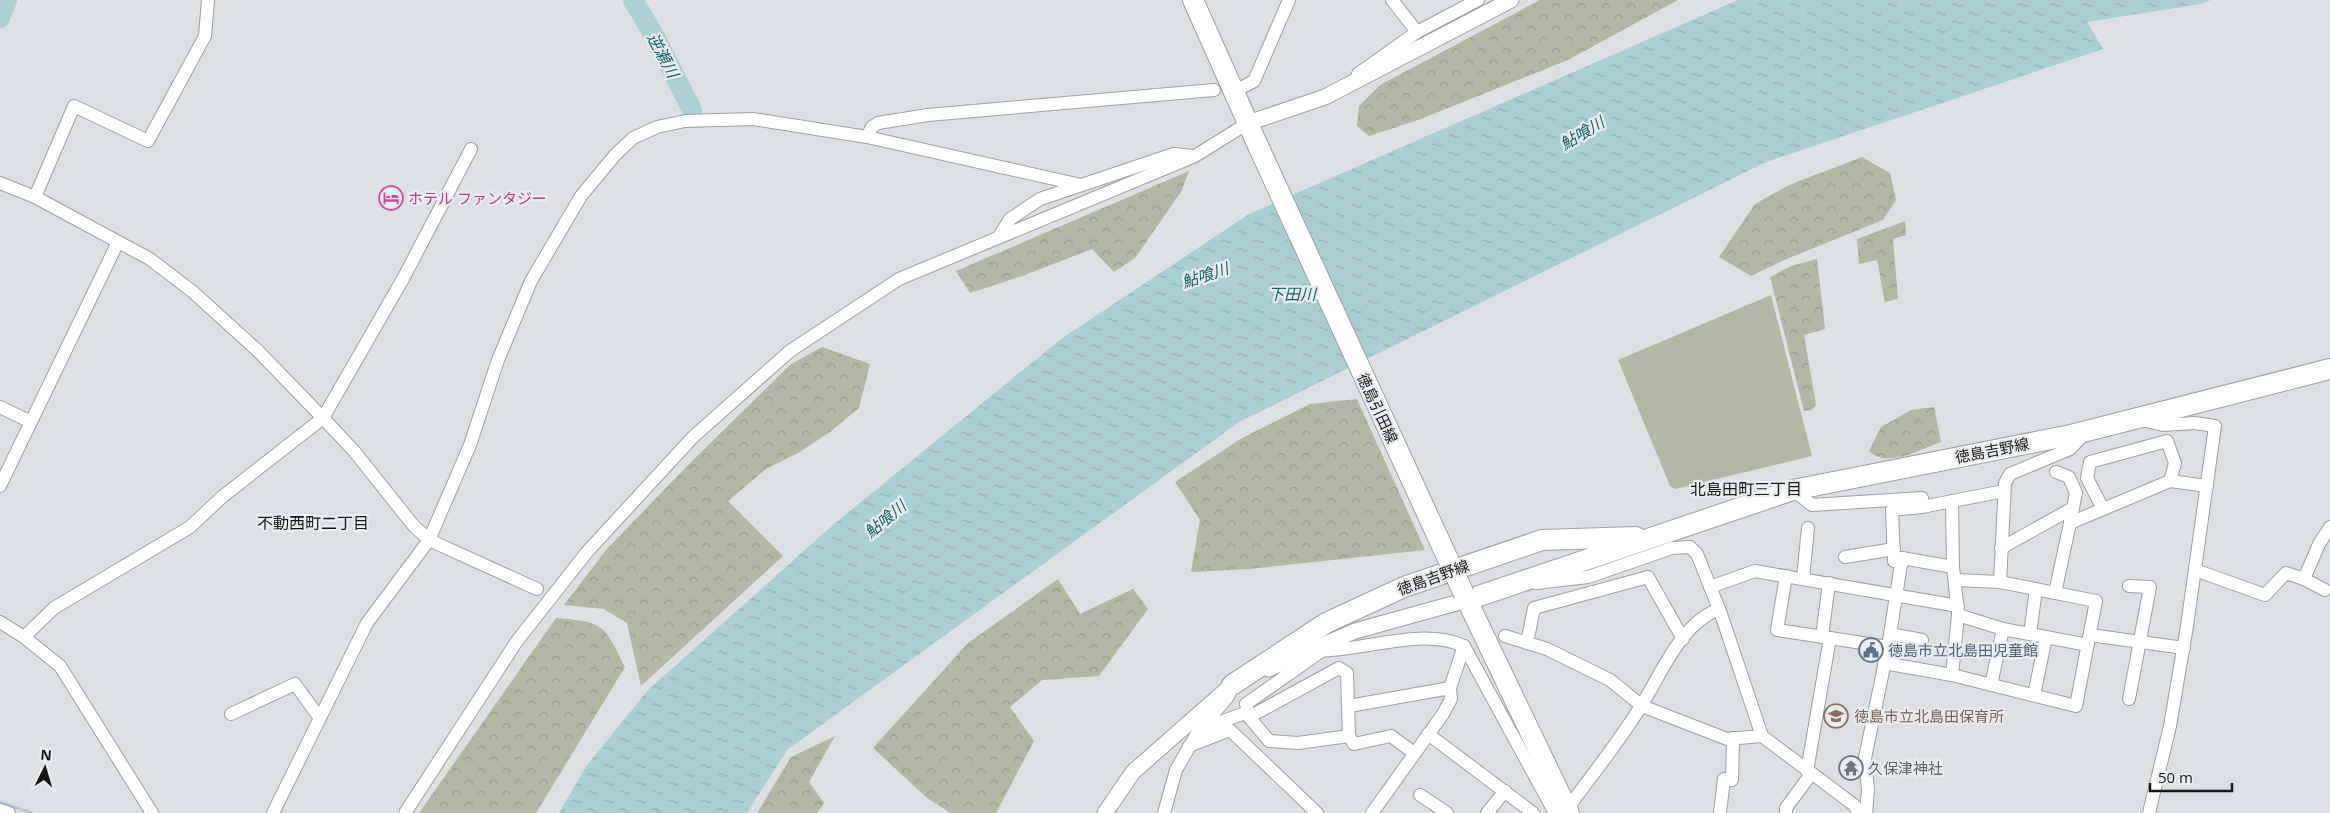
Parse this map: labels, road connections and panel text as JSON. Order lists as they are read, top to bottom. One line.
{"streets":{"main road":["徳島引田線","徳島吉野線"]},"crossings":[["徳島引田線","徳島吉野線"]],"districts":["北島田町三丁目","不動西町二丁目"],"water":["逆瀬川","鮎喰川","下田川"],"places":{"hotel":["ホテル ファンタジー"],"public building":["徳島市立北島田児童館"],"school or university":["徳島市立北島田保育所"],"temple":["久保津神社"]},"scale_bar":"50 m","north":"top"}
